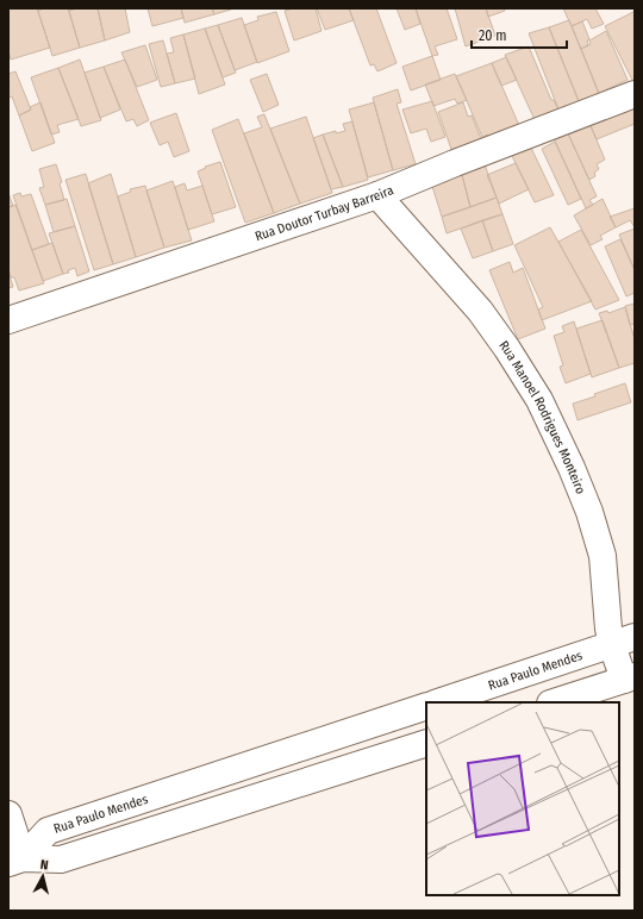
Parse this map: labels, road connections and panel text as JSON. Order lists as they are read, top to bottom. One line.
{"streets":{"street":["Rua Doutor Turbay Barreira","Rua Manoel Rodrigues Monteiro","Rua Paulo Mendes"]},"crossings":[["Rua Doutor Turbay Barreira","Rua Manoel Rodrigues Monteiro"],["Rua Manoel Rodrigues Monteiro","Rua Paulo Mendes"]],"scale_bar":"20 m","north":"top"}
